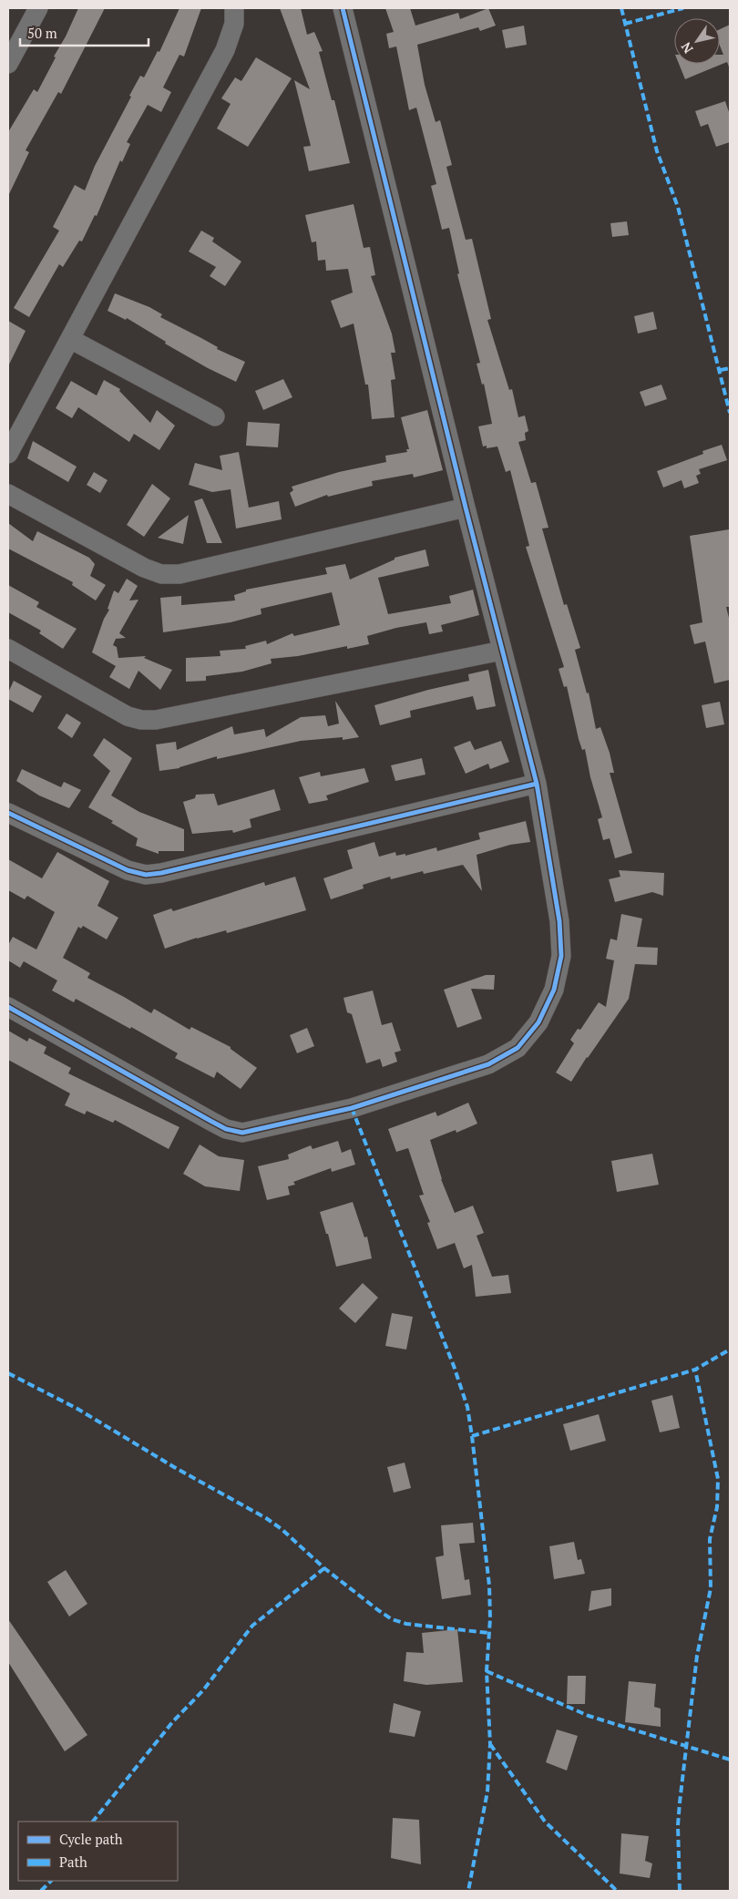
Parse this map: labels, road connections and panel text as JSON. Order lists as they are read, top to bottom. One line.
{"legend":["Cycle path","Path"],"scale_bar":"50 m","north":"bottom left"}
